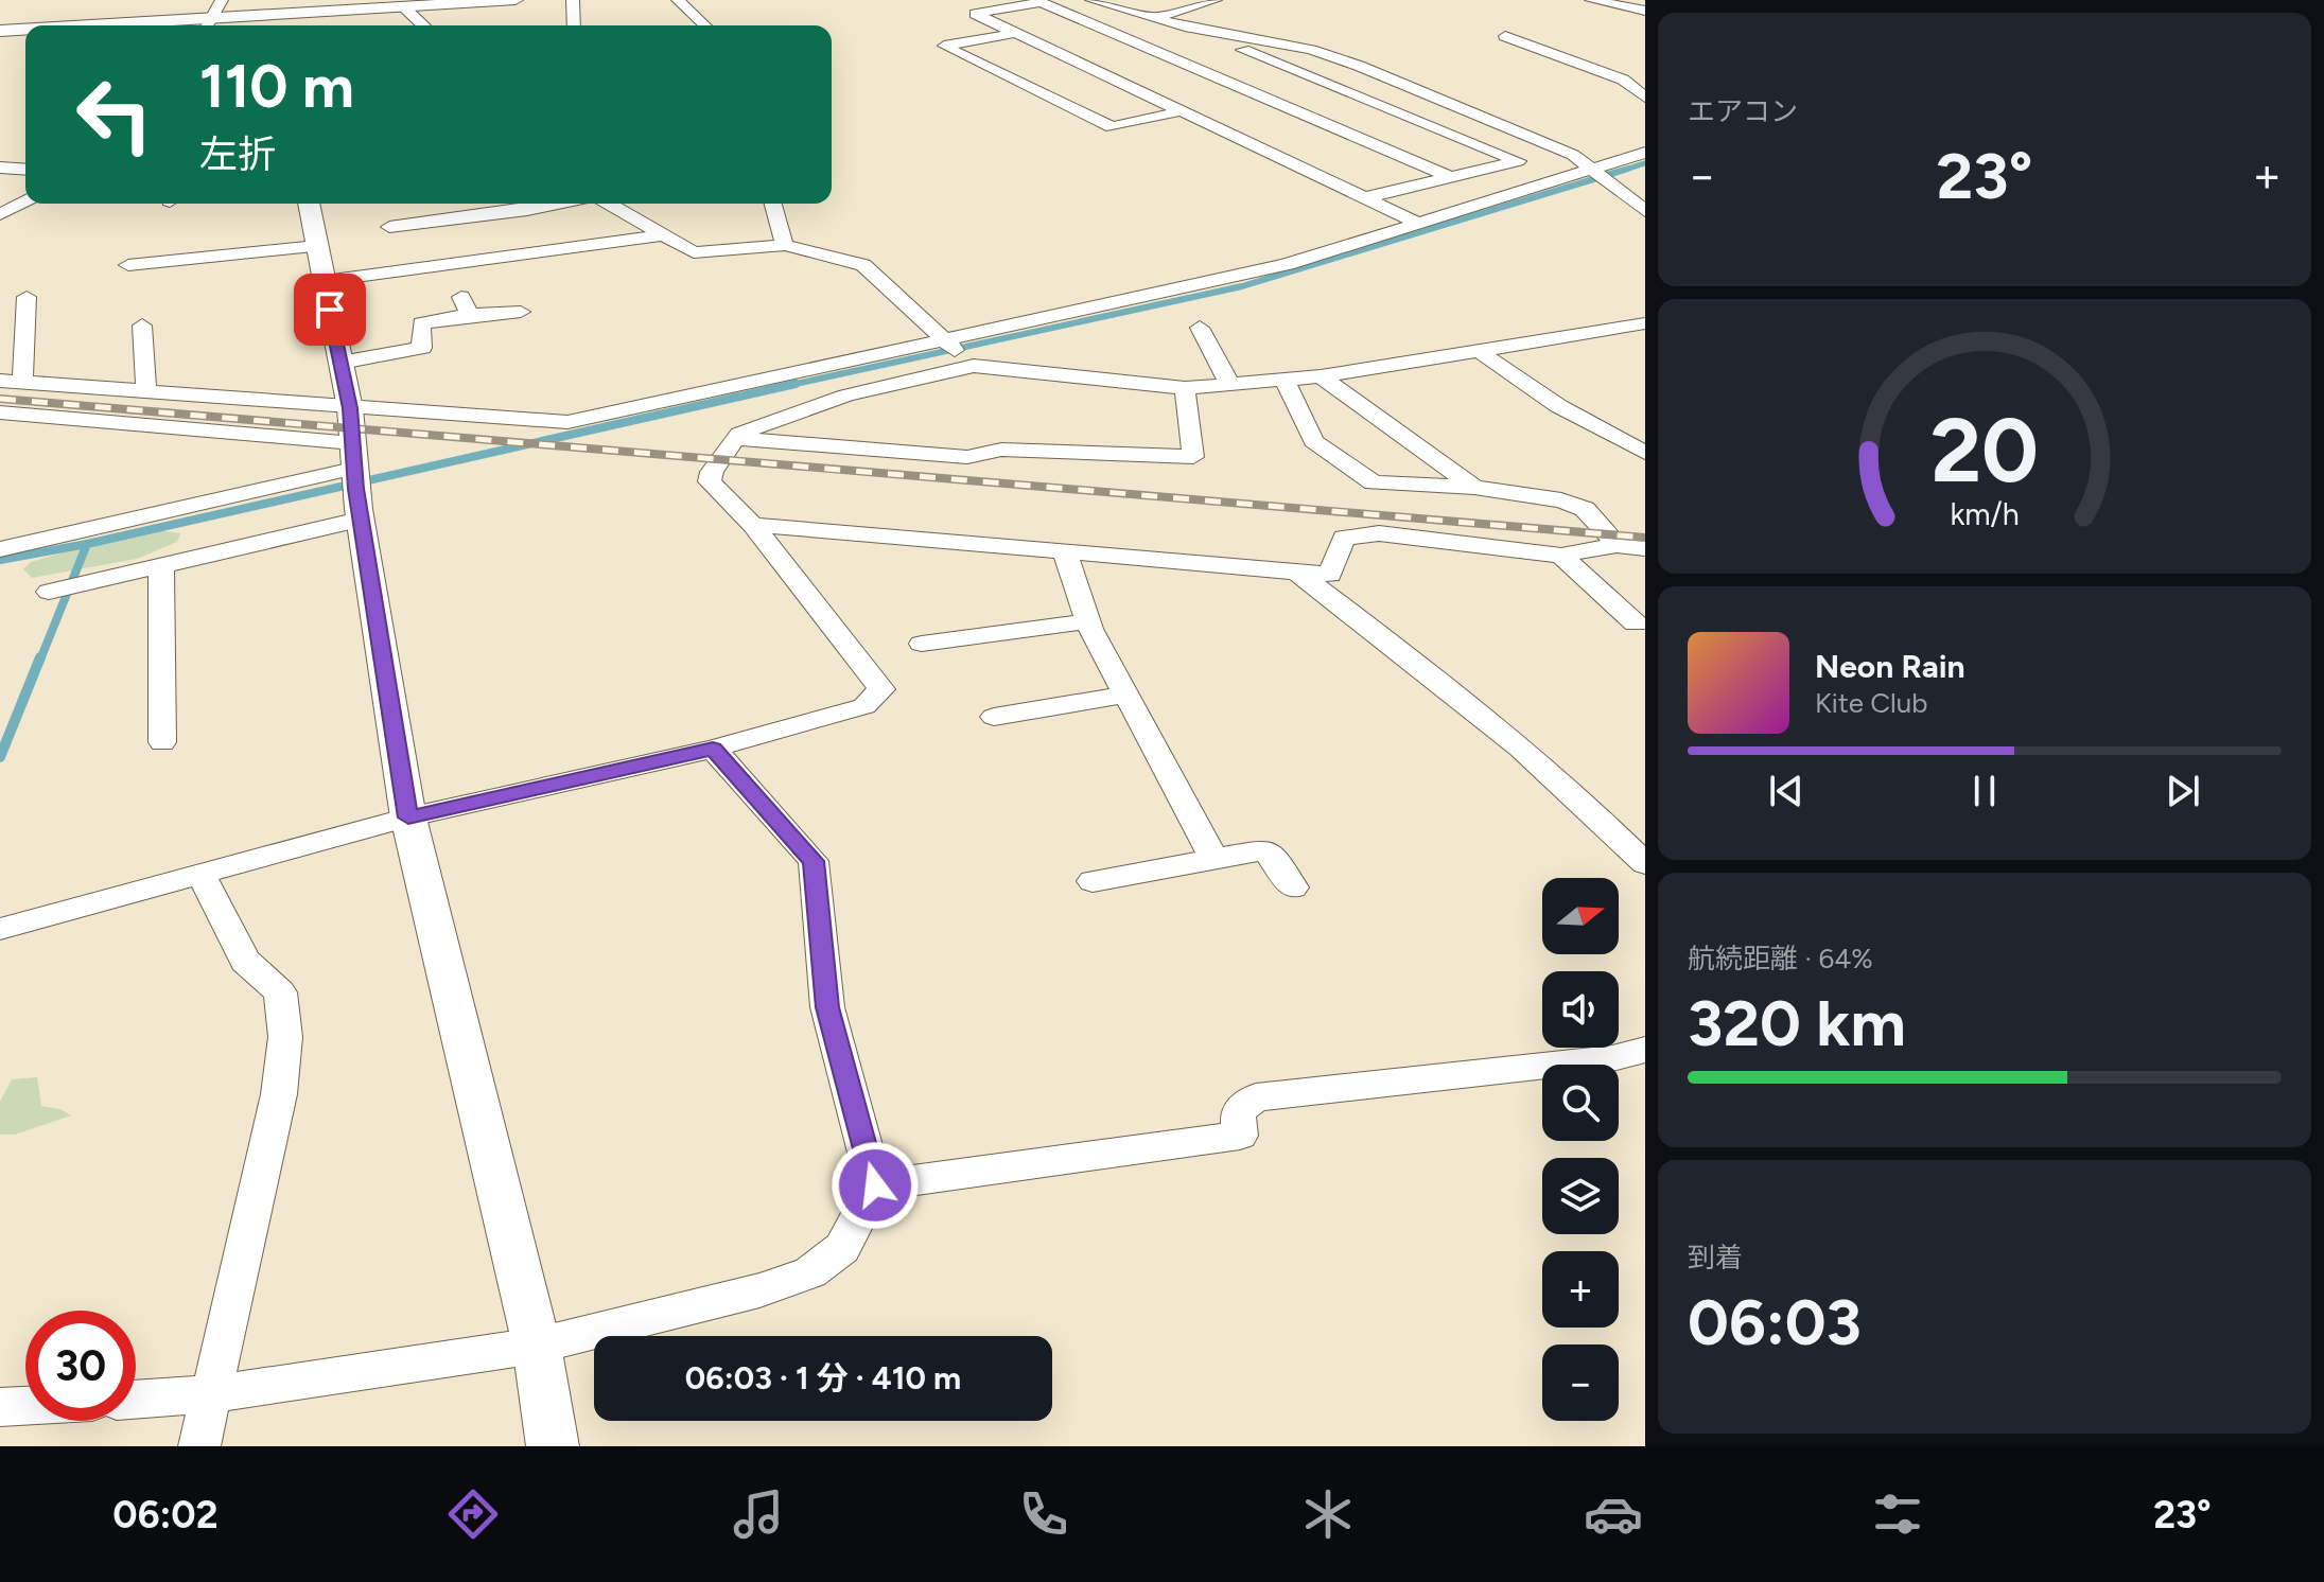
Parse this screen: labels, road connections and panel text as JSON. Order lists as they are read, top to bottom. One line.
{"north":"right","page":{"tile":["エアコン",["航続距離 · 64%","320 km"],["到着","06:03"]],"turn":["110 m","左折"],"heat":["−","23°","+"],"song":["Neon Rain","Kite Club"],"map_buttons":["+","−"],"limit":"30","trip":"06:03 · 1 分 · 410 m","tabs":["06:02","23°"],"gauge":["20","km/h"]}}
